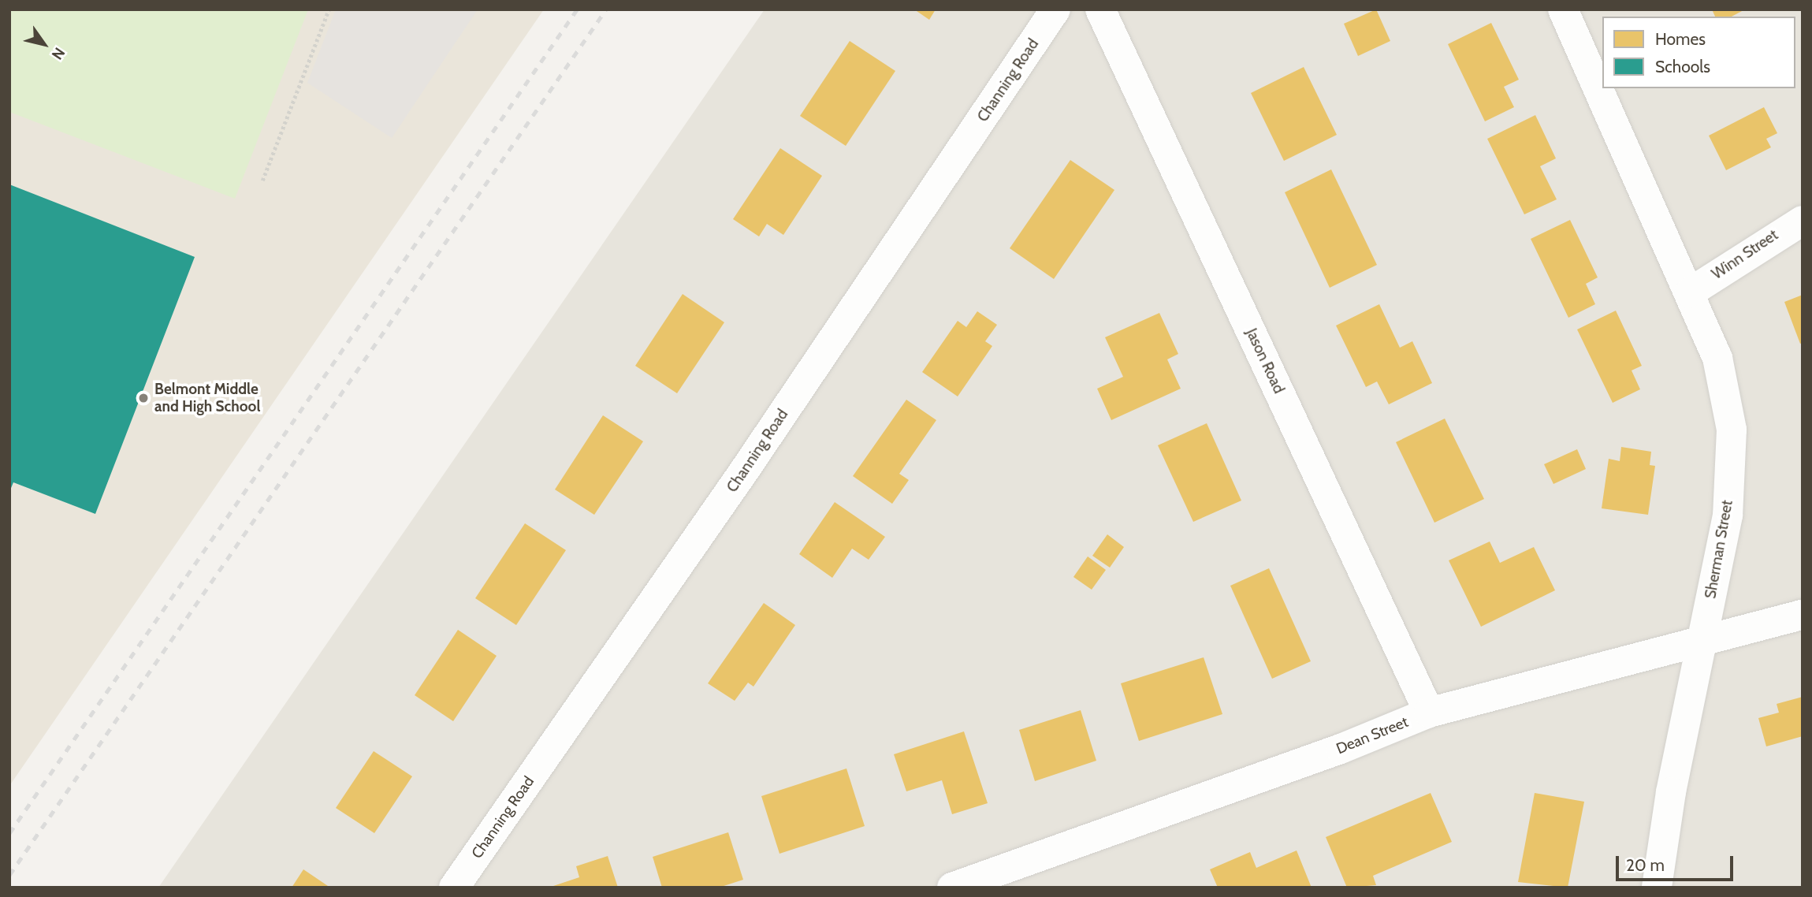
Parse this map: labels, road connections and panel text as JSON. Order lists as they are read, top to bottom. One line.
{"streets":{"street":["Channing Road","Winn Street","Jason Road","Sherman Street","Dean Street"]},"crossings":[["Winn Street","Sherman Street"],["Jason Road","Dean Street"],["Sherman Street","Dean Street"]],"places":["Belmont Middle and High School"],"legend":["Homes","Schools"],"scale_bar":"20 m","north":"bottom right"}
